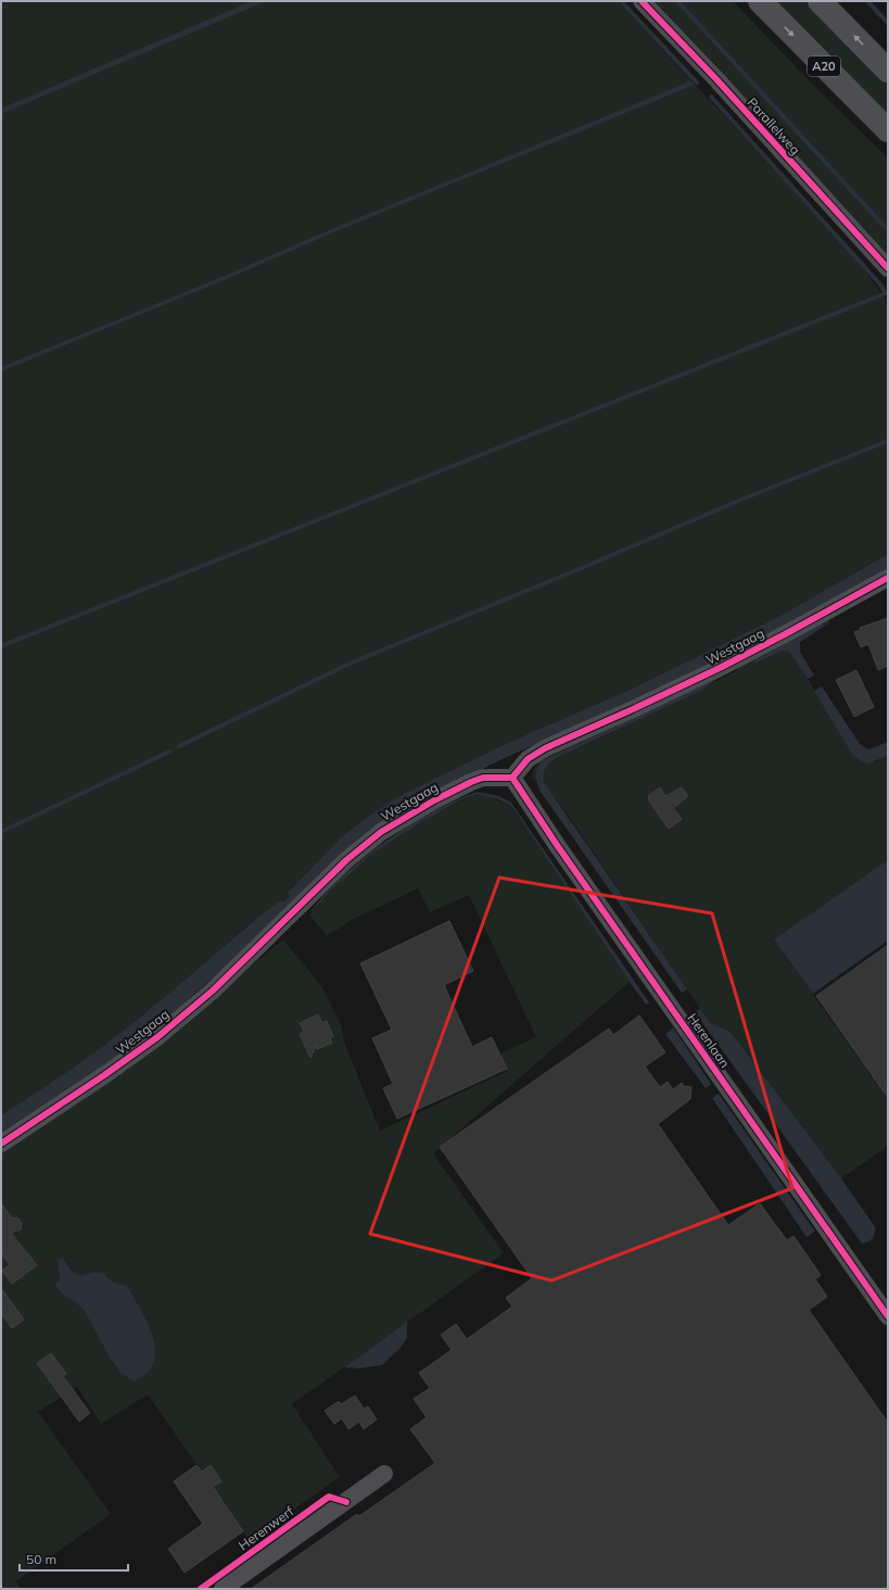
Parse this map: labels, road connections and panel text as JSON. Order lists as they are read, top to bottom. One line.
{"streets":{"highway":["A20"],"street":["Parallelweg","Westgaag","Herenlaan","Herenwerf"]},"crossings":[["Westgaag","Herenlaan"]],"scale_bar":"50 m"}
